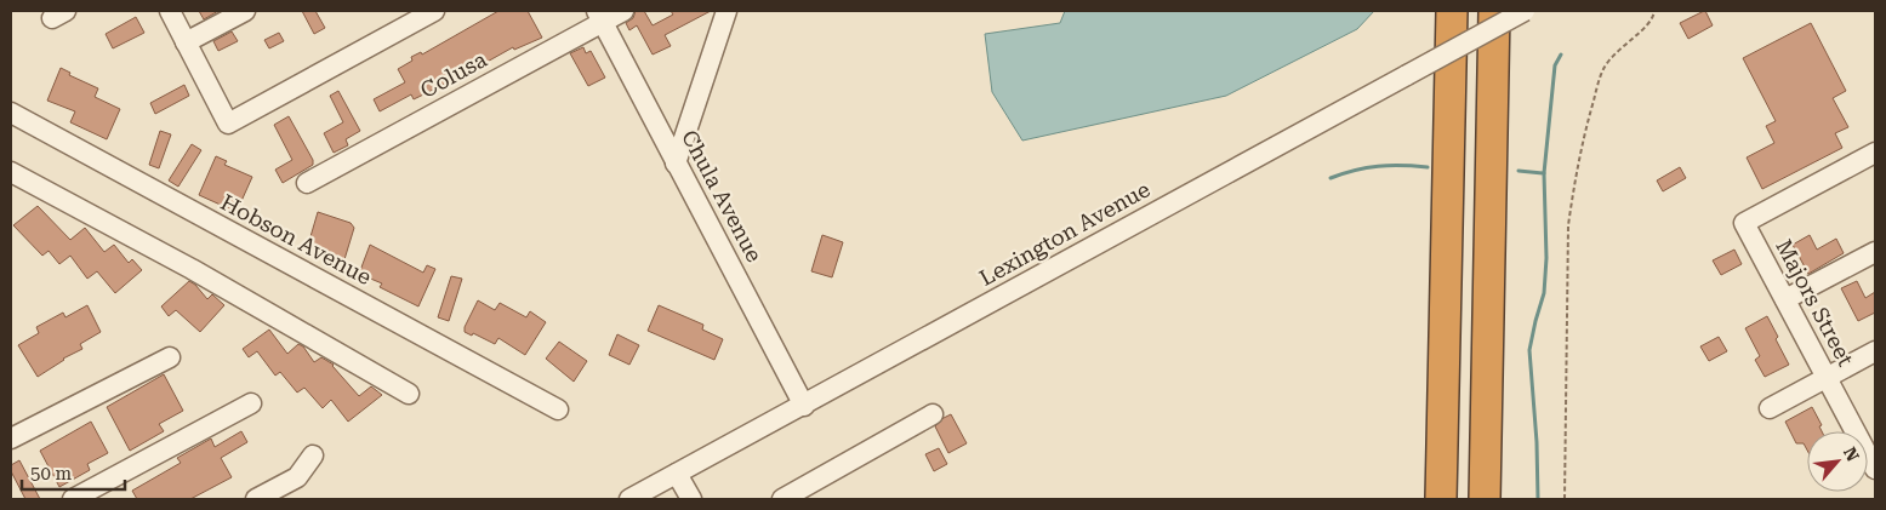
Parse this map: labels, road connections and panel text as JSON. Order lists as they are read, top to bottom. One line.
{"streets":{"street":["Colusa","Chula Avenue","Lexington Avenue","Hobson Avenue","Majors Street"]},"crossings":[["Colusa","Chula Avenue"],["Chula Avenue","Lexington Avenue"]],"scale_bar":"50 m","north":"top right"}
